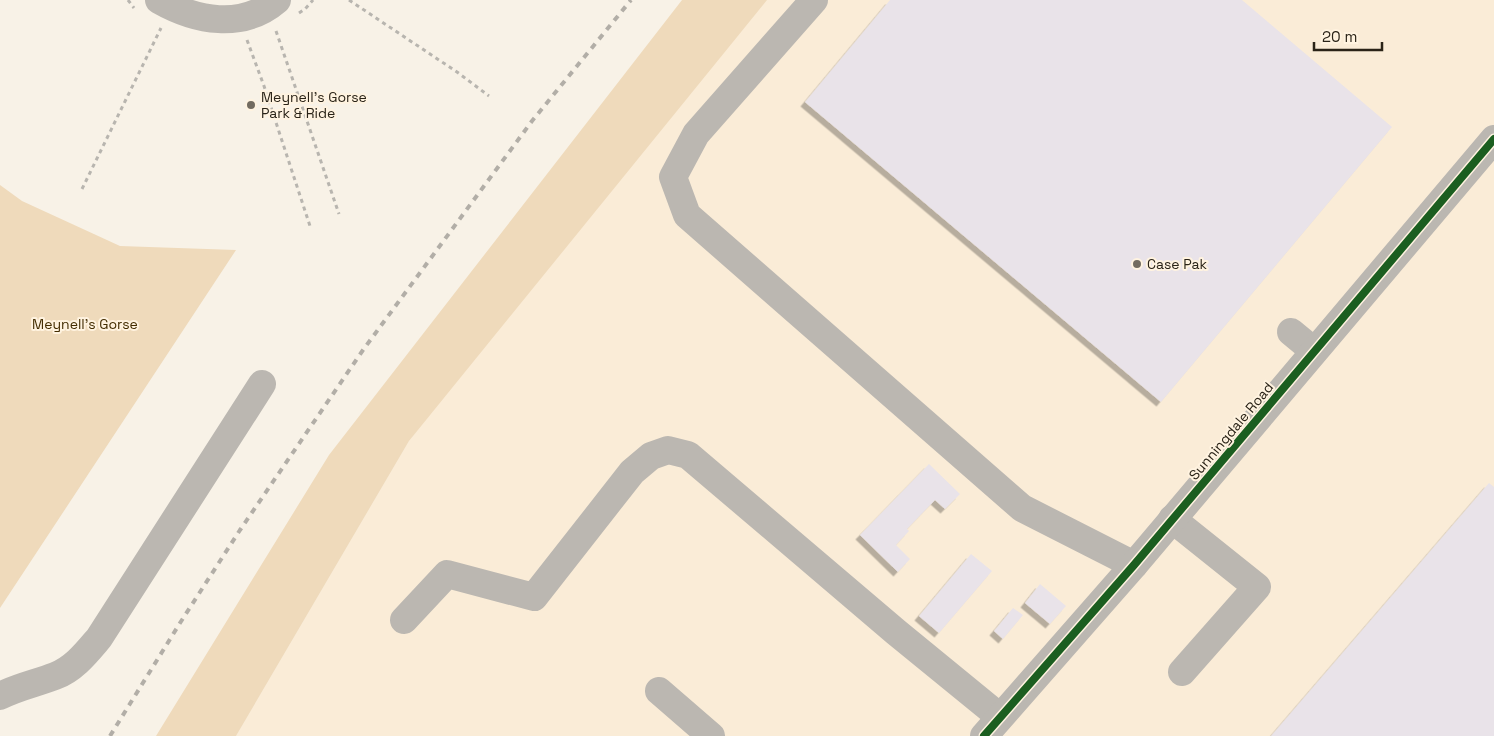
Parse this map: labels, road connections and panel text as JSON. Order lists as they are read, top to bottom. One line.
{"streets":{"street":["Sunningdale Road"]},"parks":["Meynell's Gorse"],"places":["Meynell's Gorse Park & Ride","Case Pak"],"scale_bar":"20 m"}
